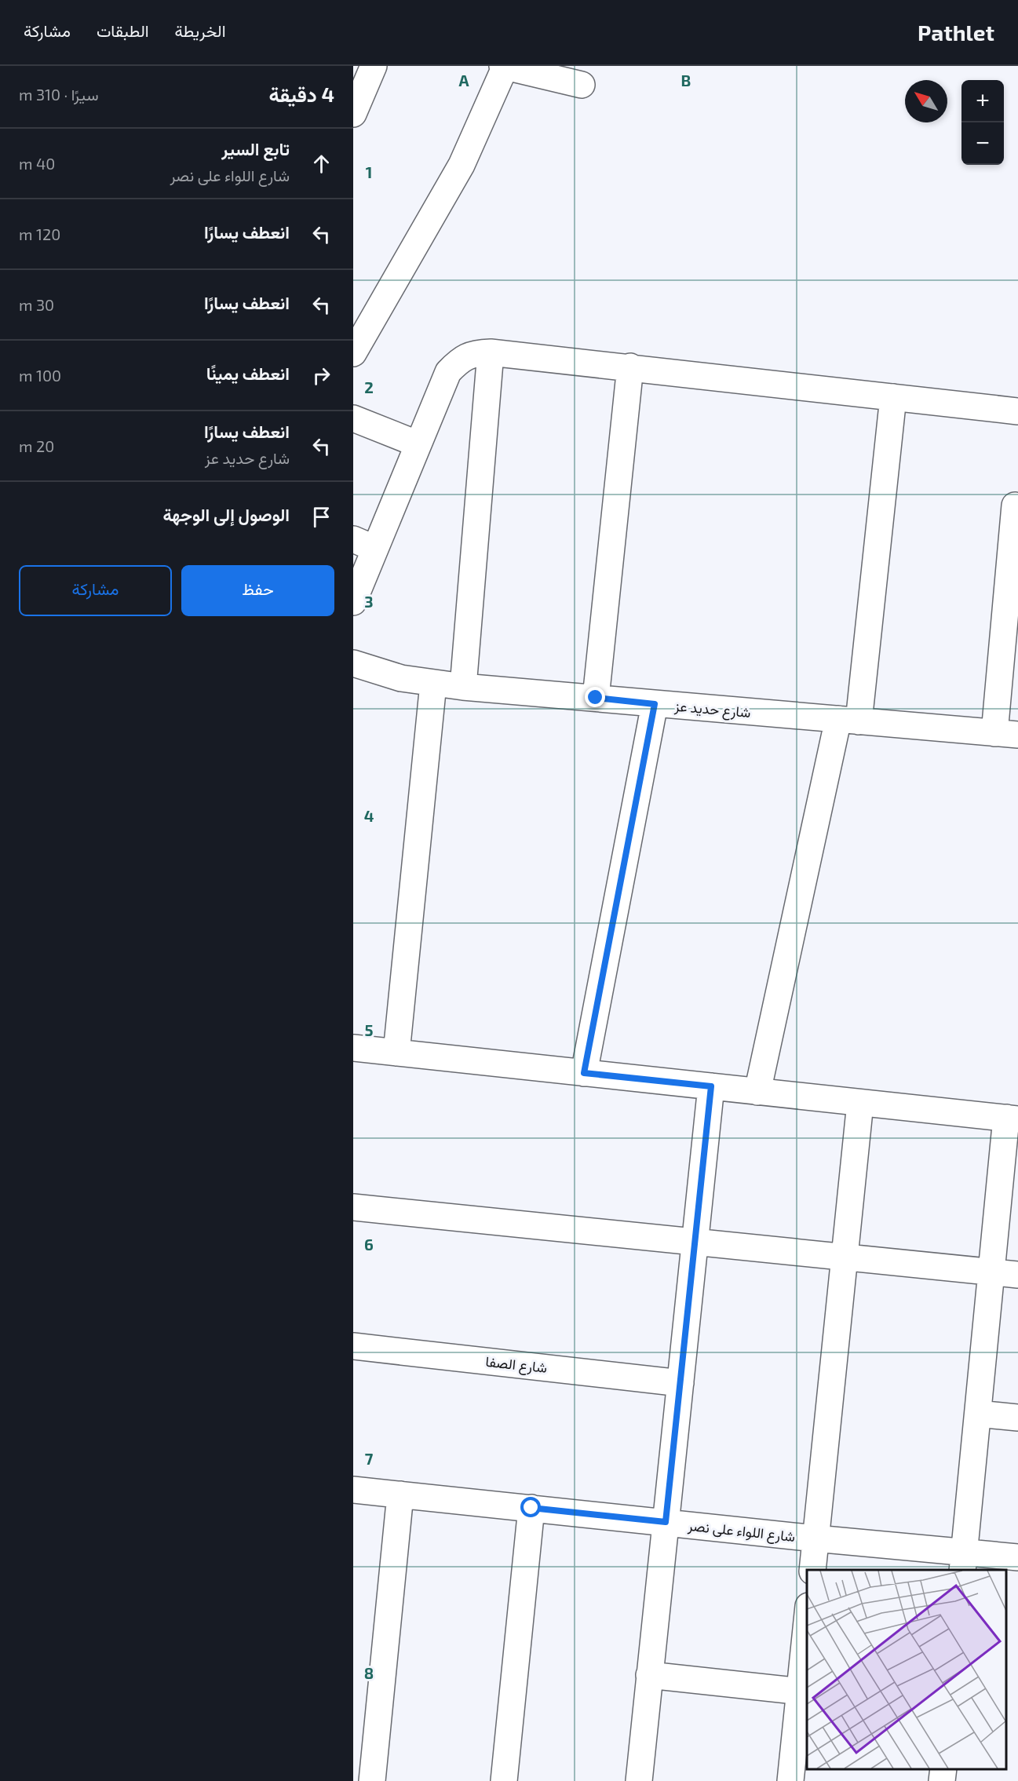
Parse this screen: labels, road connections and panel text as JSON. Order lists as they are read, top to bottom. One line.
{"streets":{"street":["شارع حديد عز","شارع الصفا","شارع اللواء على نصر"]},"north":"top left","page":{"header":"Pathlet","nav":["الخريطة","الطبقات","مشاركة"],"heading":["4 دقيقة","سيرًا · 310 m"],"map_buttons":["+","−"],"list":[["تابع السير","شارع اللواء على نصر","40 m"],["انعطف يسارًا","120 m"],["انعطف يسارًا","30 m"],["انعطف يمينًا","100 m"],["انعطف يسارًا","شارع حديد عز","20 m"],"الوصول إلى الوجهة"],"buttons":["حفظ","مشاركة"]},"grid":{"columns":["A","B"],"rows":["1","2","3","4","5","6","7","8"]}}
